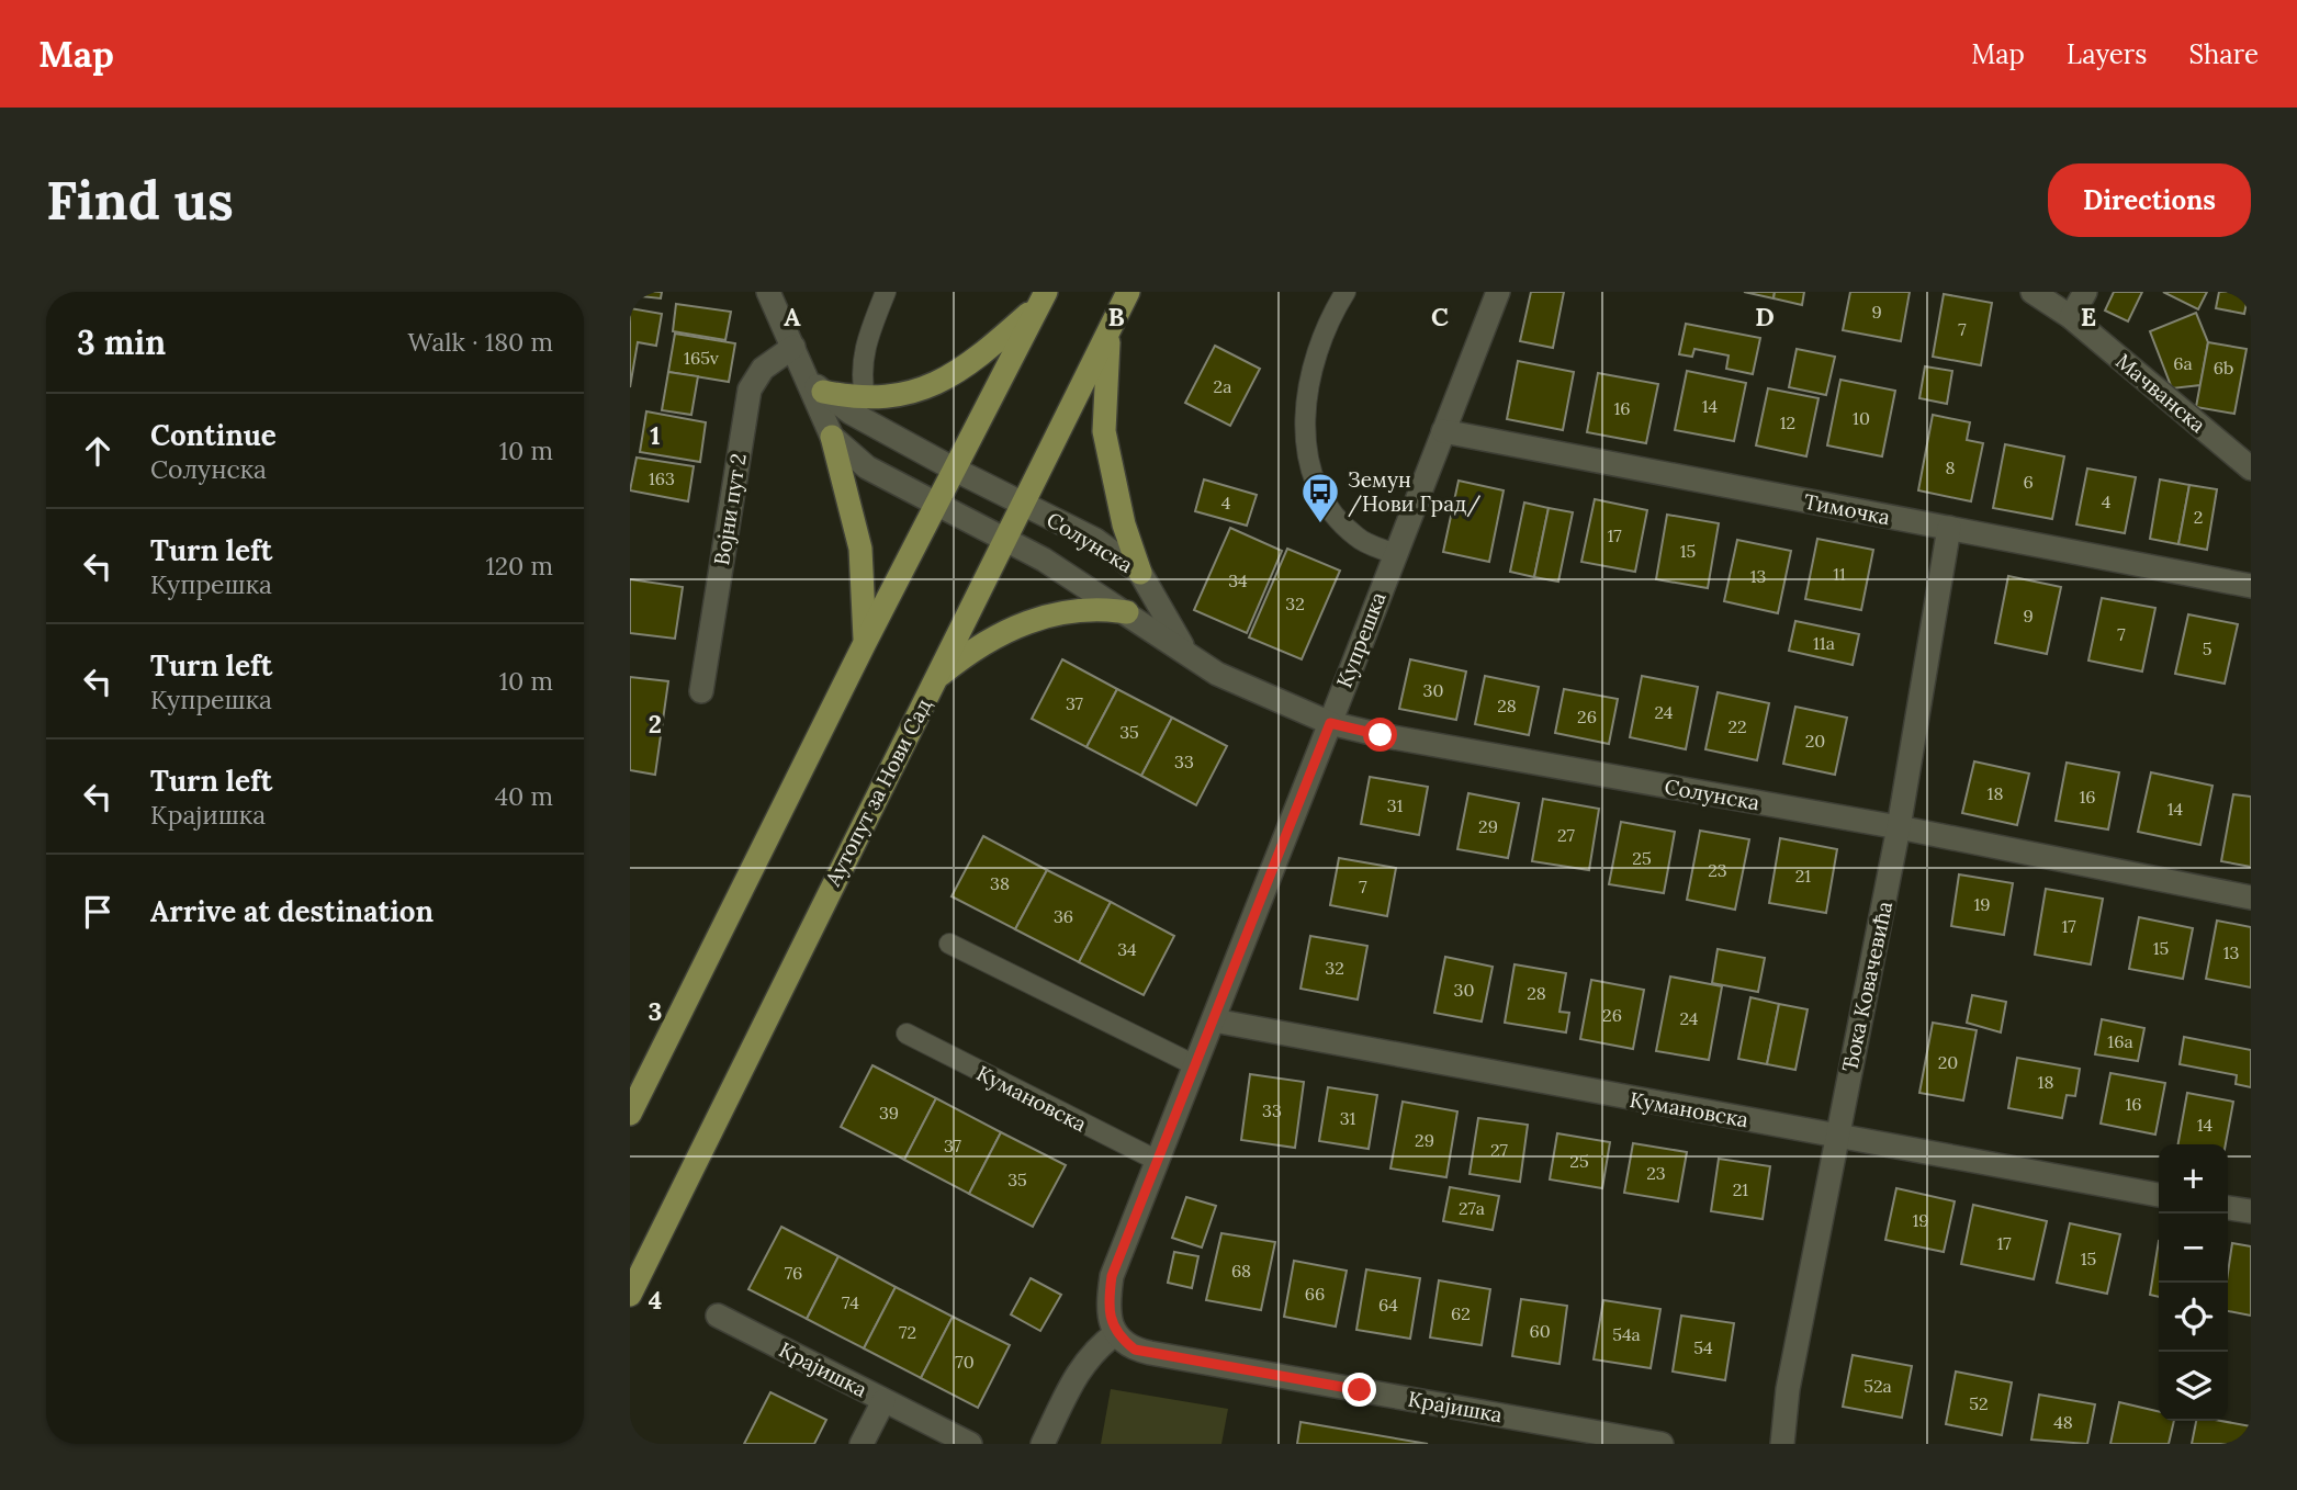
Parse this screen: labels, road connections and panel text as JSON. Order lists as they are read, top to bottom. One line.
{"streets":{"main road":["Аутопут за Нови Сад"],"street":["Мачванска","Војни пут 2","Тимочка","Солунска","Купрешка","Ђока Ковачевића","Кумановска","Крајишка"]},"crossings":[["Тимочка","Купрешка"],["Тимочка","Ђока Ковачевића"],["Солунска","Купрешка"],["Солунска","Аутопут за Нови Сад"],["Солунска","Ђока Ковачевића"],["Купрешка","Кумановска"],["Купрешка","Крајишка"],["Ђока Ковачевића","Кумановска"]],"places":{"bus stop":["Земун /Нови Град/"]},"house_numbers":["9","7","165v","6a","6b","2a","14","16","10","12","8","163","6","4","4","2","17","15","11","13","34","32","9","7","11a","5","30","37","28","24","26","22","35","20","33","18","16","31","14","29","27","25","23","21","38","7","19","36","17","15","34","13","32","30","28","26","24","16a","20","18","16","33","39","31","14","29","37","27","25","23","35","21","27a","19","17","15","68","76","66","74","64","62","60","72","54a","54","70","52a","52","48"],"page":{"header":"Map","nav":["Map","Layers","Share"],"buttons":"Directions","title":"Find us","heading":["3 min","Walk · 180 m"],"list":[["Continue","Солунска","10 m"],["Turn left","Купрешка","120 m"],["Turn left","Купрешка","10 m"],["Turn left","Крајишка","40 m"],"Arrive at destination"],"map_buttons":["+","−"]},"grid":{"columns":["A","B","C","D","E"],"rows":["1","2","3","4"]}}
